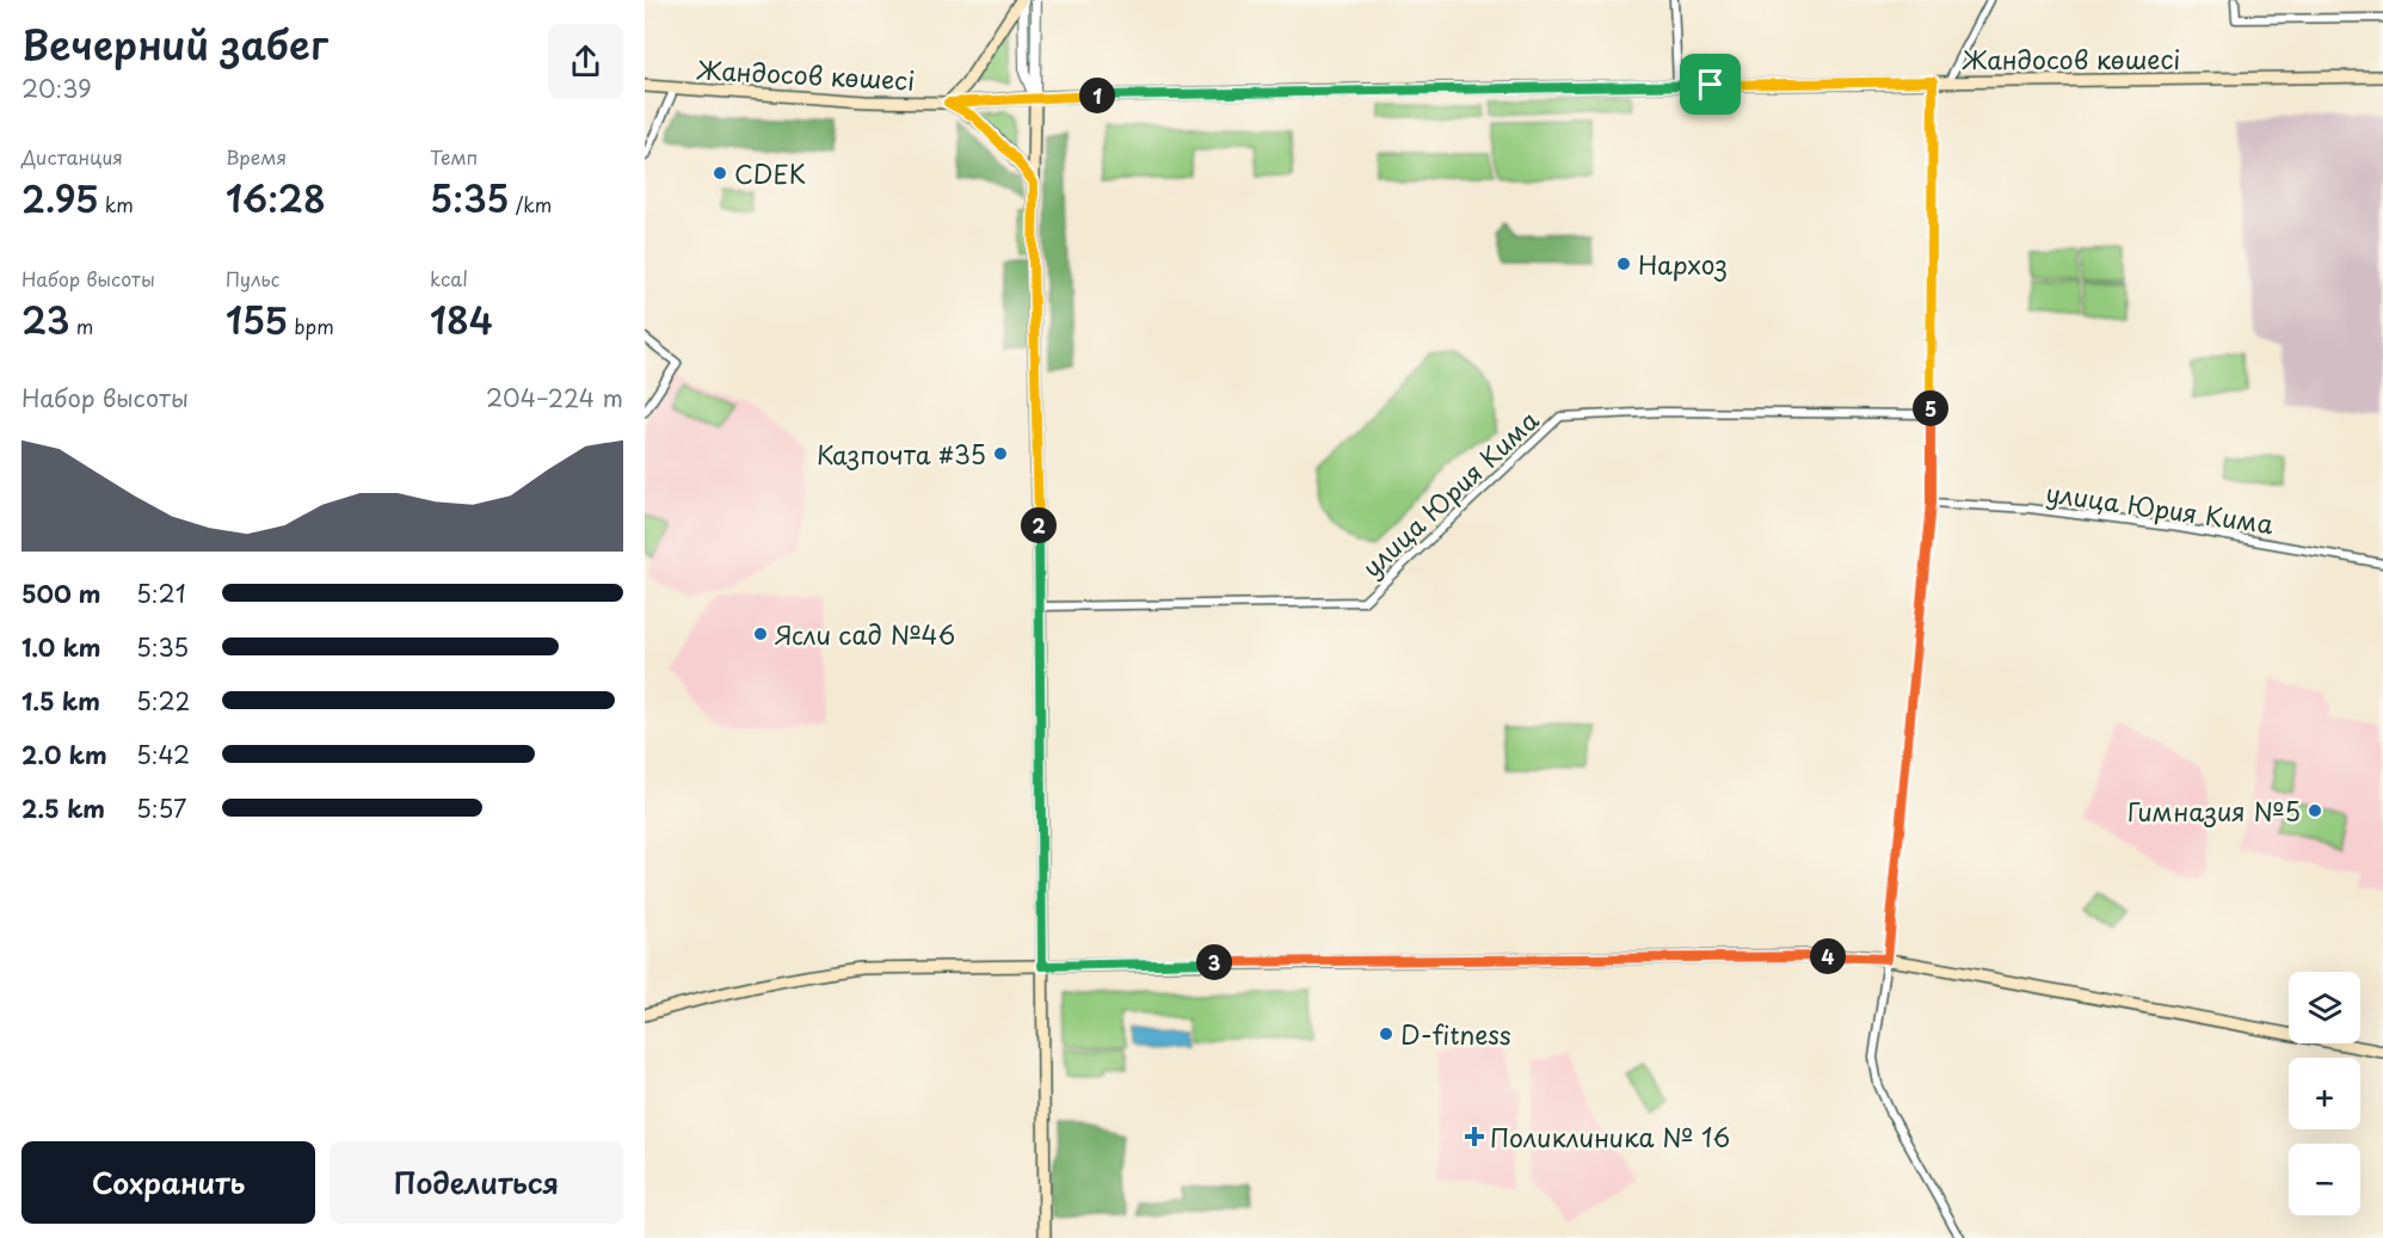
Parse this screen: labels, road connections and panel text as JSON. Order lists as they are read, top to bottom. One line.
{"streets":{"main road":["Жандосов көшесі"],"street":["улица Юрия Кима"]},"places":{"other":["CDEK","Нархоз","Казпочта #35","Ясли сад №46","Гимназия №5","D-fitness"],"health":["Поликлиника № 16"]},"page":{"heading":["Вечерний забег","20:39"],"pins":["1","5","2","4","3"],"stats":[["Дистанция","2.95 km"],["Время","16:28"],["Темп","5:35 /km"],["Набор высоты","23 m"],["Пульс","155 bpm"],["kcal","184"]],"chart":["Набор высоты","204–224 m"],"list":[{"name":"500 m","note":"5:21"},{"name":"1.0 km","note":"5:35"},{"name":"1.5 km","note":"5:22"},{"name":"2.0 km","note":"5:42"},{"name":"2.5 km","note":"5:57"}],"map_buttons":["+","−"],"buttons":["Сохранить","Поделиться"]}}
